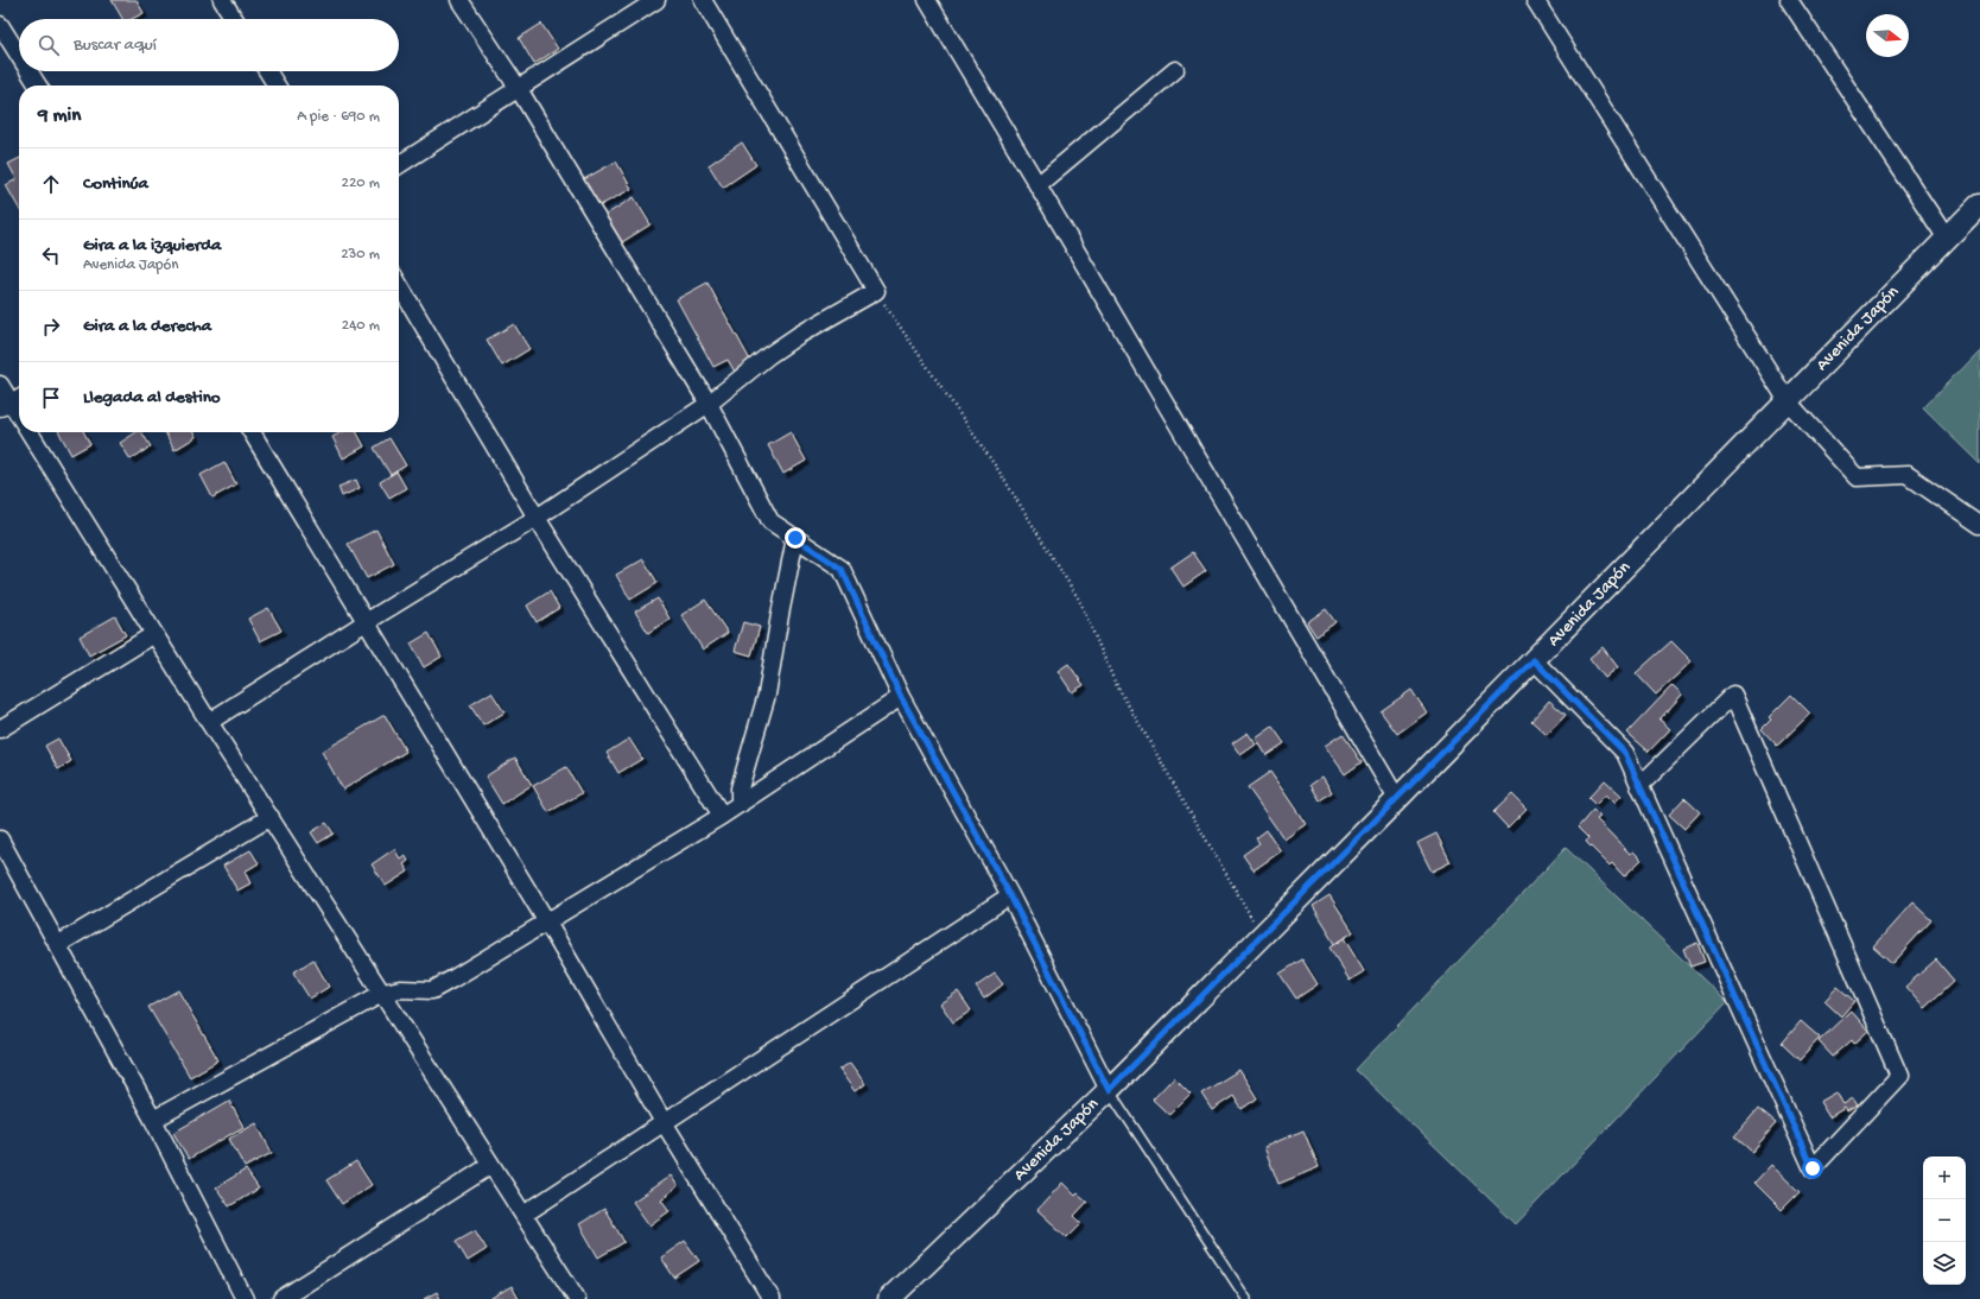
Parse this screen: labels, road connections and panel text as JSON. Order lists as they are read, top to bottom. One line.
{"streets":{"street":["Avenida Japón"]},"north":"right","page":{"search":"Buscar aquí","heading":["9 min","A pie · 690 m"],"list":[["Continúa","220 m"],["Gira a la izquierda","Avenida Japón","230 m"],["Gira a la derecha","240 m"],"Llegada al destino"],"map_buttons":["+","−"]}}
